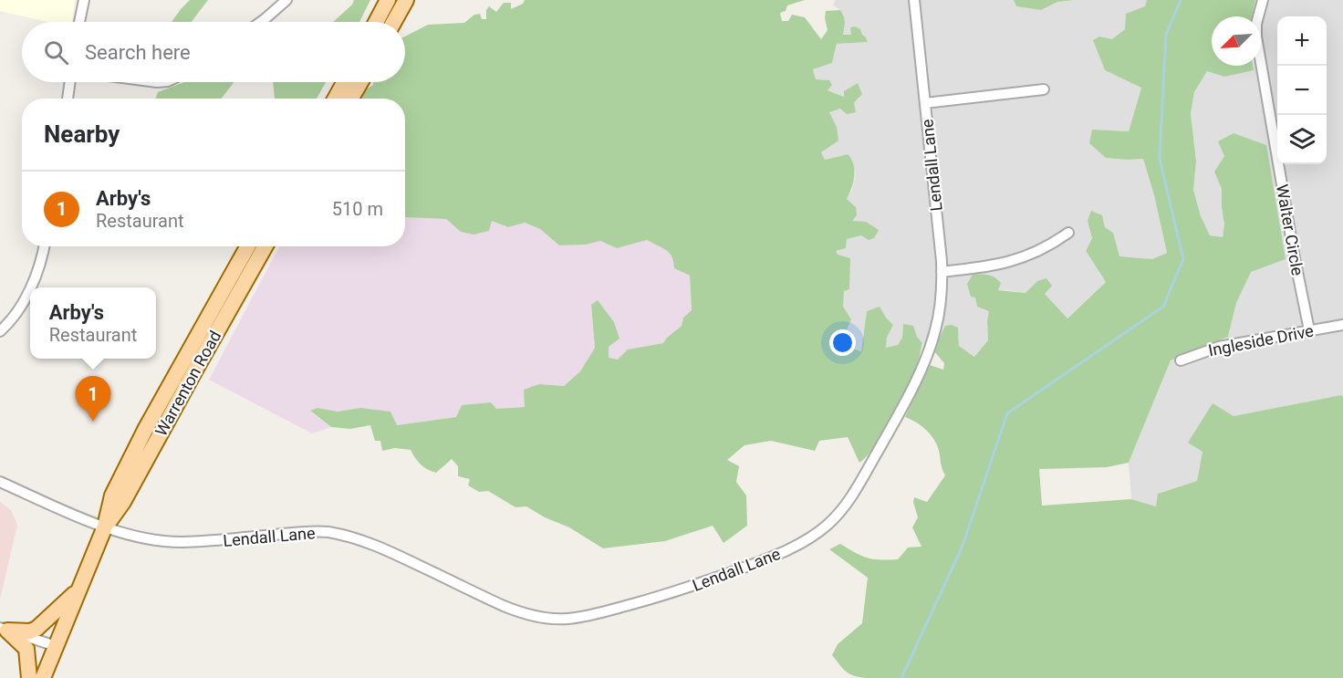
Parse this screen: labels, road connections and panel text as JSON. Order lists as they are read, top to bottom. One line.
{"streets":{"main road":["Warrenton Road"],"street":["Lendall Lane","Walter Circle","Ingleside Drive"]},"crossings":[["Lendall Lane","Warrenton Road"],["Walter Circle","Ingleside Drive"]],"north":"bottom left","page":{"map_buttons":["+","−"],"search":"Search here","heading":"Nearby","list":[{"mark":"1","name":"Arby's","note":"Restaurant","value":"510 m"}],"popup":["Arby's","Restaurant"],"pins":"1"}}
